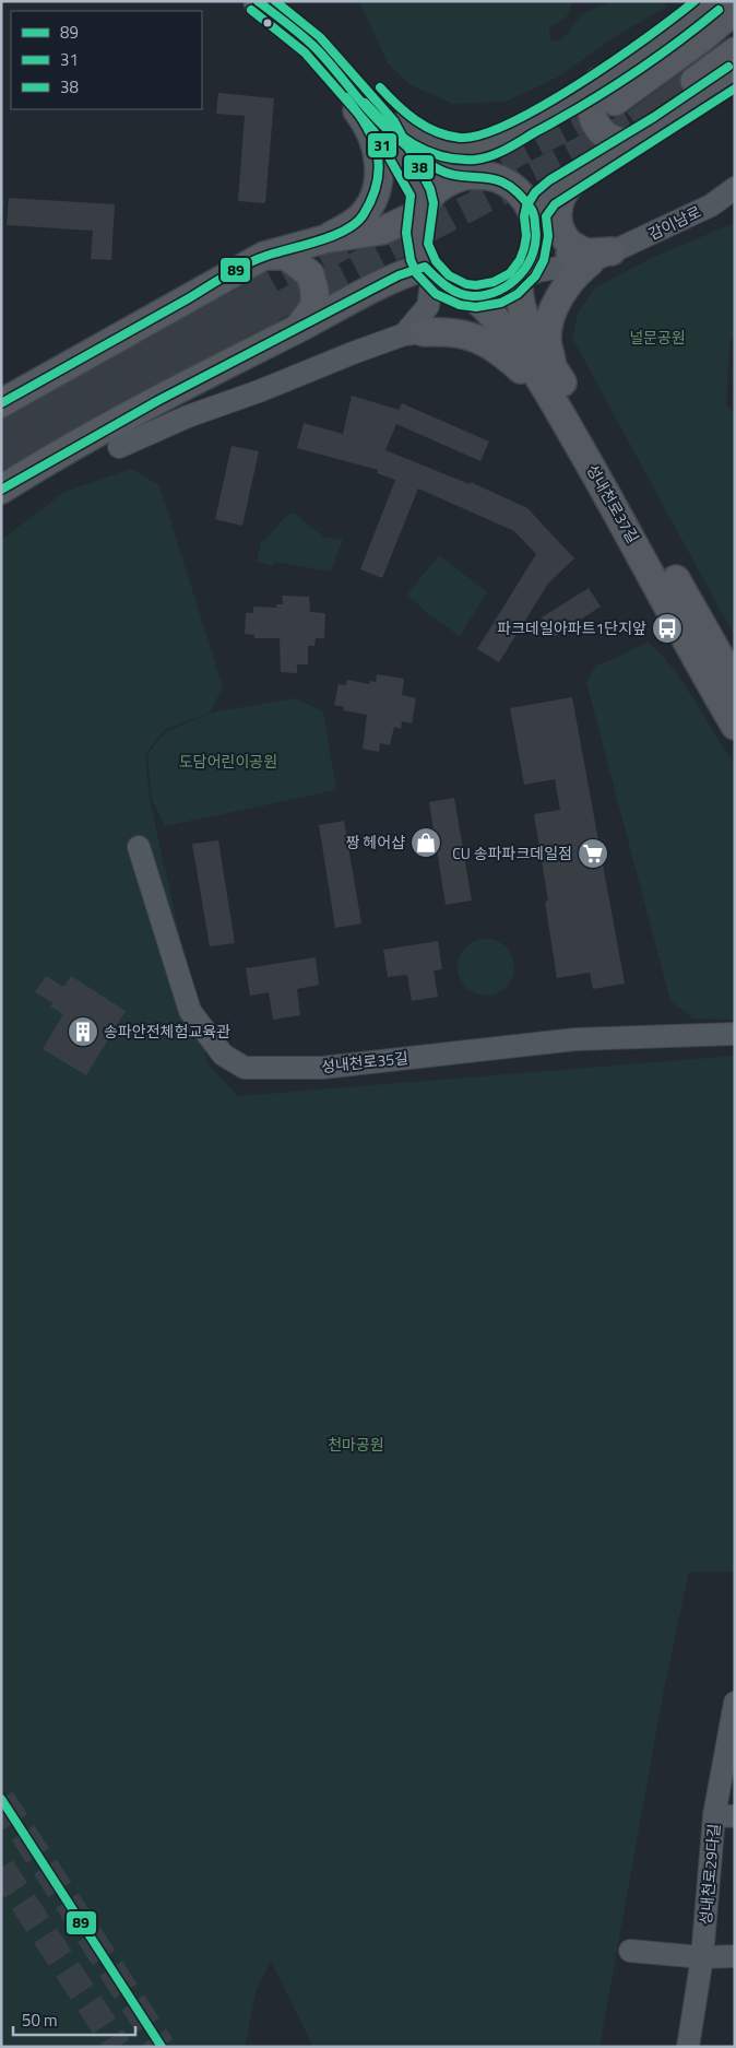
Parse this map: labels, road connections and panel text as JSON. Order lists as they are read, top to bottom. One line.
{"streets":{"main road":["성내천로37길"],"street":["감이남로","성내천로35길","성내천로29다길"]},"crossings":[["감이남로","성내천로37길"]],"parks":["널문공원","도담어린이공원","천마공원"],"places":{"bus stop":["파크데일아파트1단지앞"],"shop":["짱 헤어샵"],"supermarket":["CU 송파파크데일점"],"building":["송파안전체험교육관"]},"lines":["transit line 89","transit line 38","transit line 31"],"legend":["89","31","38"],"scale_bar":"50 m"}
